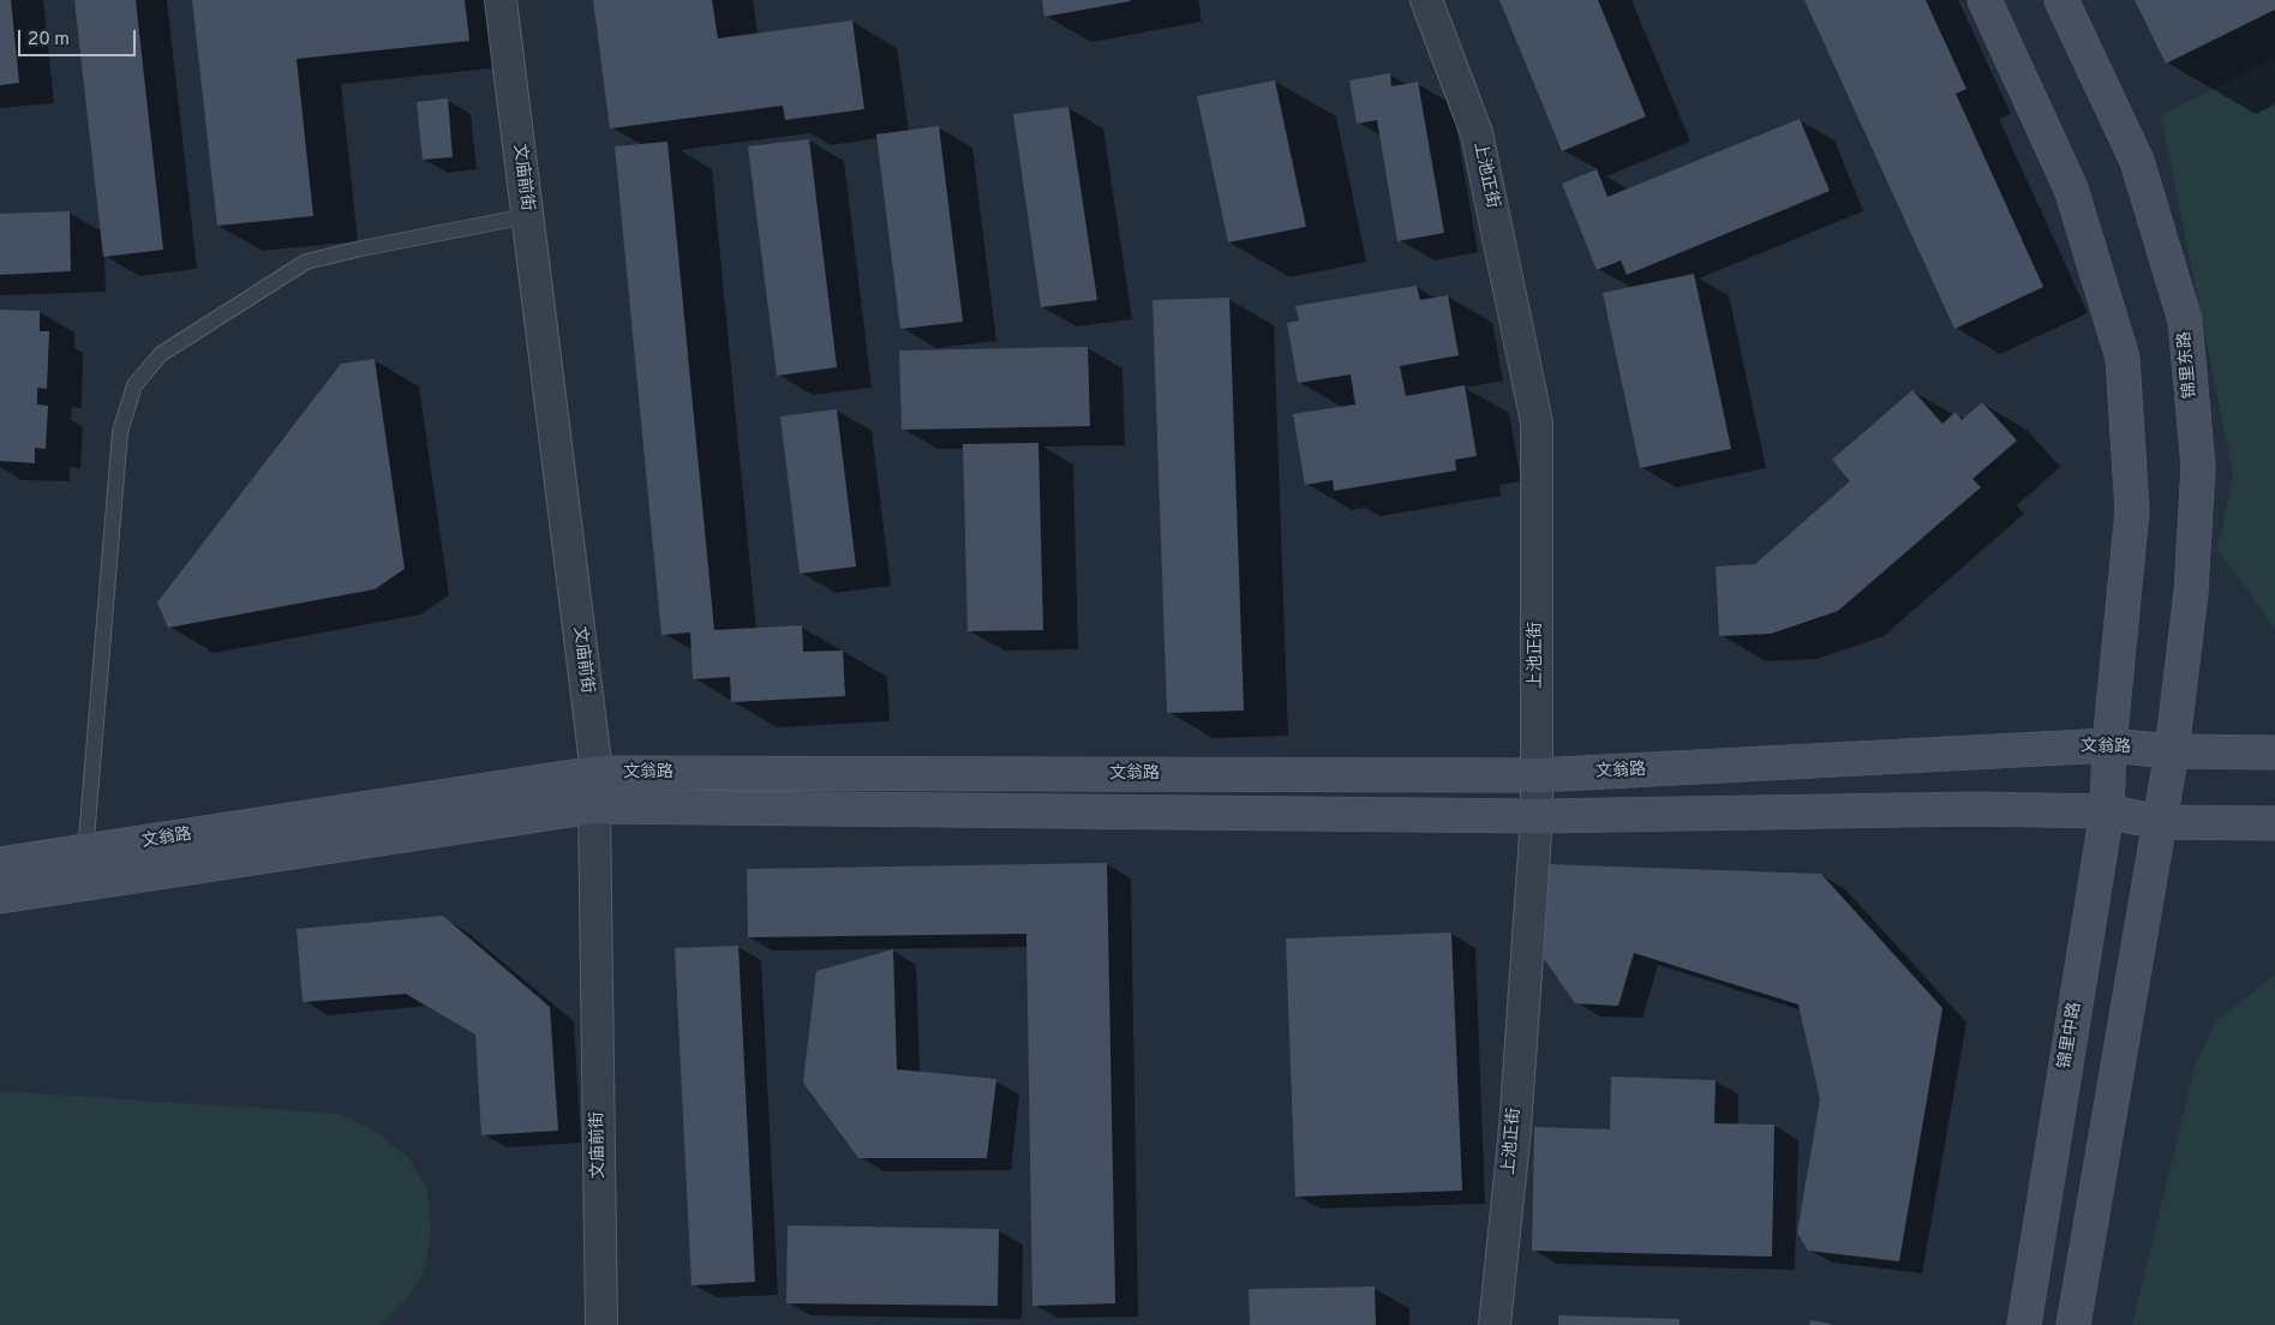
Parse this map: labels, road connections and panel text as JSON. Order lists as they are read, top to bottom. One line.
{"streets":{"main road":["锦里东路","文翁路","锦里中路"],"street":["上池正街","文庙前街"]},"crossings":[["上池正街","文翁路"],["文庙前街","文翁路"],["锦里东路","文翁路"],["文翁路","锦里中路"]],"scale_bar":"20 m"}
